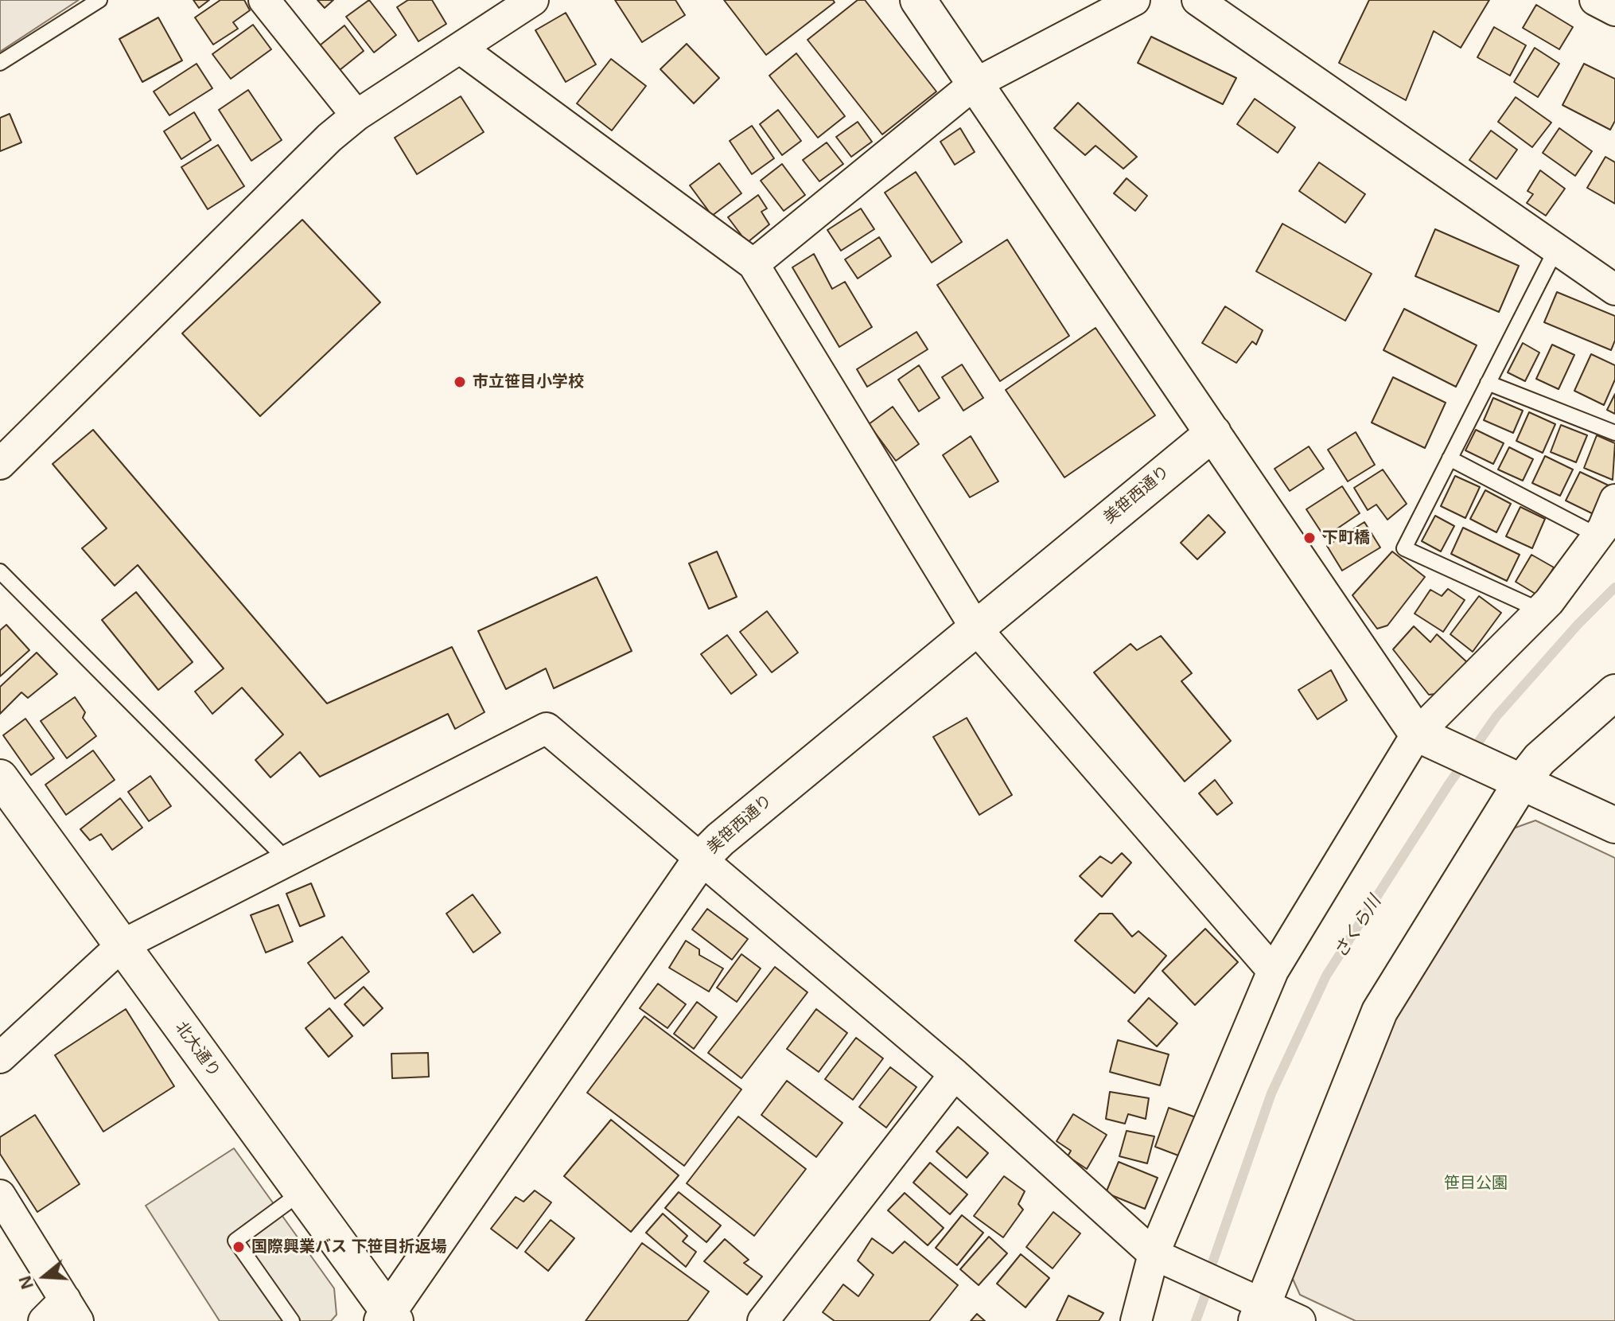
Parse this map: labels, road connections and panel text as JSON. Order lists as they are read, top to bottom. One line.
{"streets":{"street":["美笹西通り","北大通り"]},"crossings":[["美笹西通り","北大通り"]],"water":["さくら川"],"parks":["笹目公園"],"places":["市立笹目小学校","下町橋","国際興業バス 下笹目折返場"],"north":"left"}
